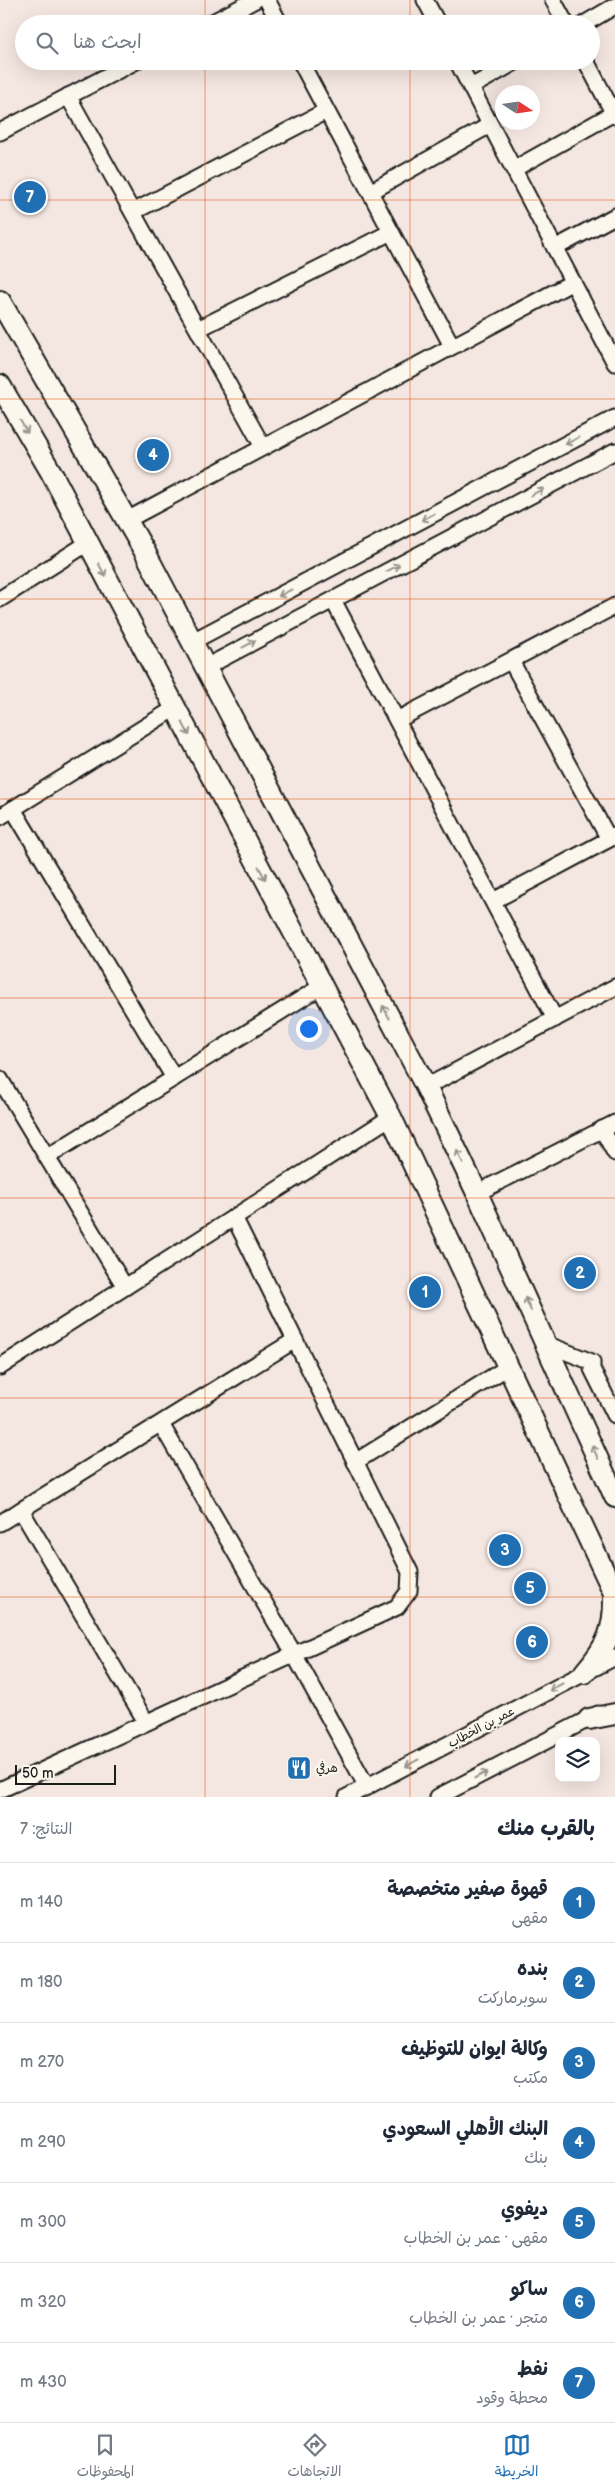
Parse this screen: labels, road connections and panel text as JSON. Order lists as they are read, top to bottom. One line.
{"streets":{"street":["عمر بن الخطاب"]},"places":{"restaurant":["هرفي"]},"scale_bar":"50 m","north":"right","page":{"search":"ابحث هنا","pins":["7","4","2","1","3","5","6"],"scale":"50 m","heading":["بالقرب منك","النتائج: 7"],"list":[{"mark":"1","name":"قهوة صفير متخصصة","note":"مقهى","value":"140 m"},{"mark":"2","name":"بنده","note":"سوبرماركت","value":"180 m"},{"mark":"3","name":"وكالة ايوان للتوظيف","note":"مكتب","value":"270 m"},{"mark":"4","name":"البنك الأهلي السعودي","note":"بنك","value":"290 m"},{"mark":"5","name":"ديفوي","note":"مقهى · عمر بن الخطاب","value":"300 m"},{"mark":"6","name":"ساكو","note":"متجر · عمر بن الخطاب","value":"320 m"},{"mark":"7","name":"نفط","note":"محطة وقود","value":"430 m"}],"nav":["الخريطة","الاتجاهات","المحفوظات"]}}
